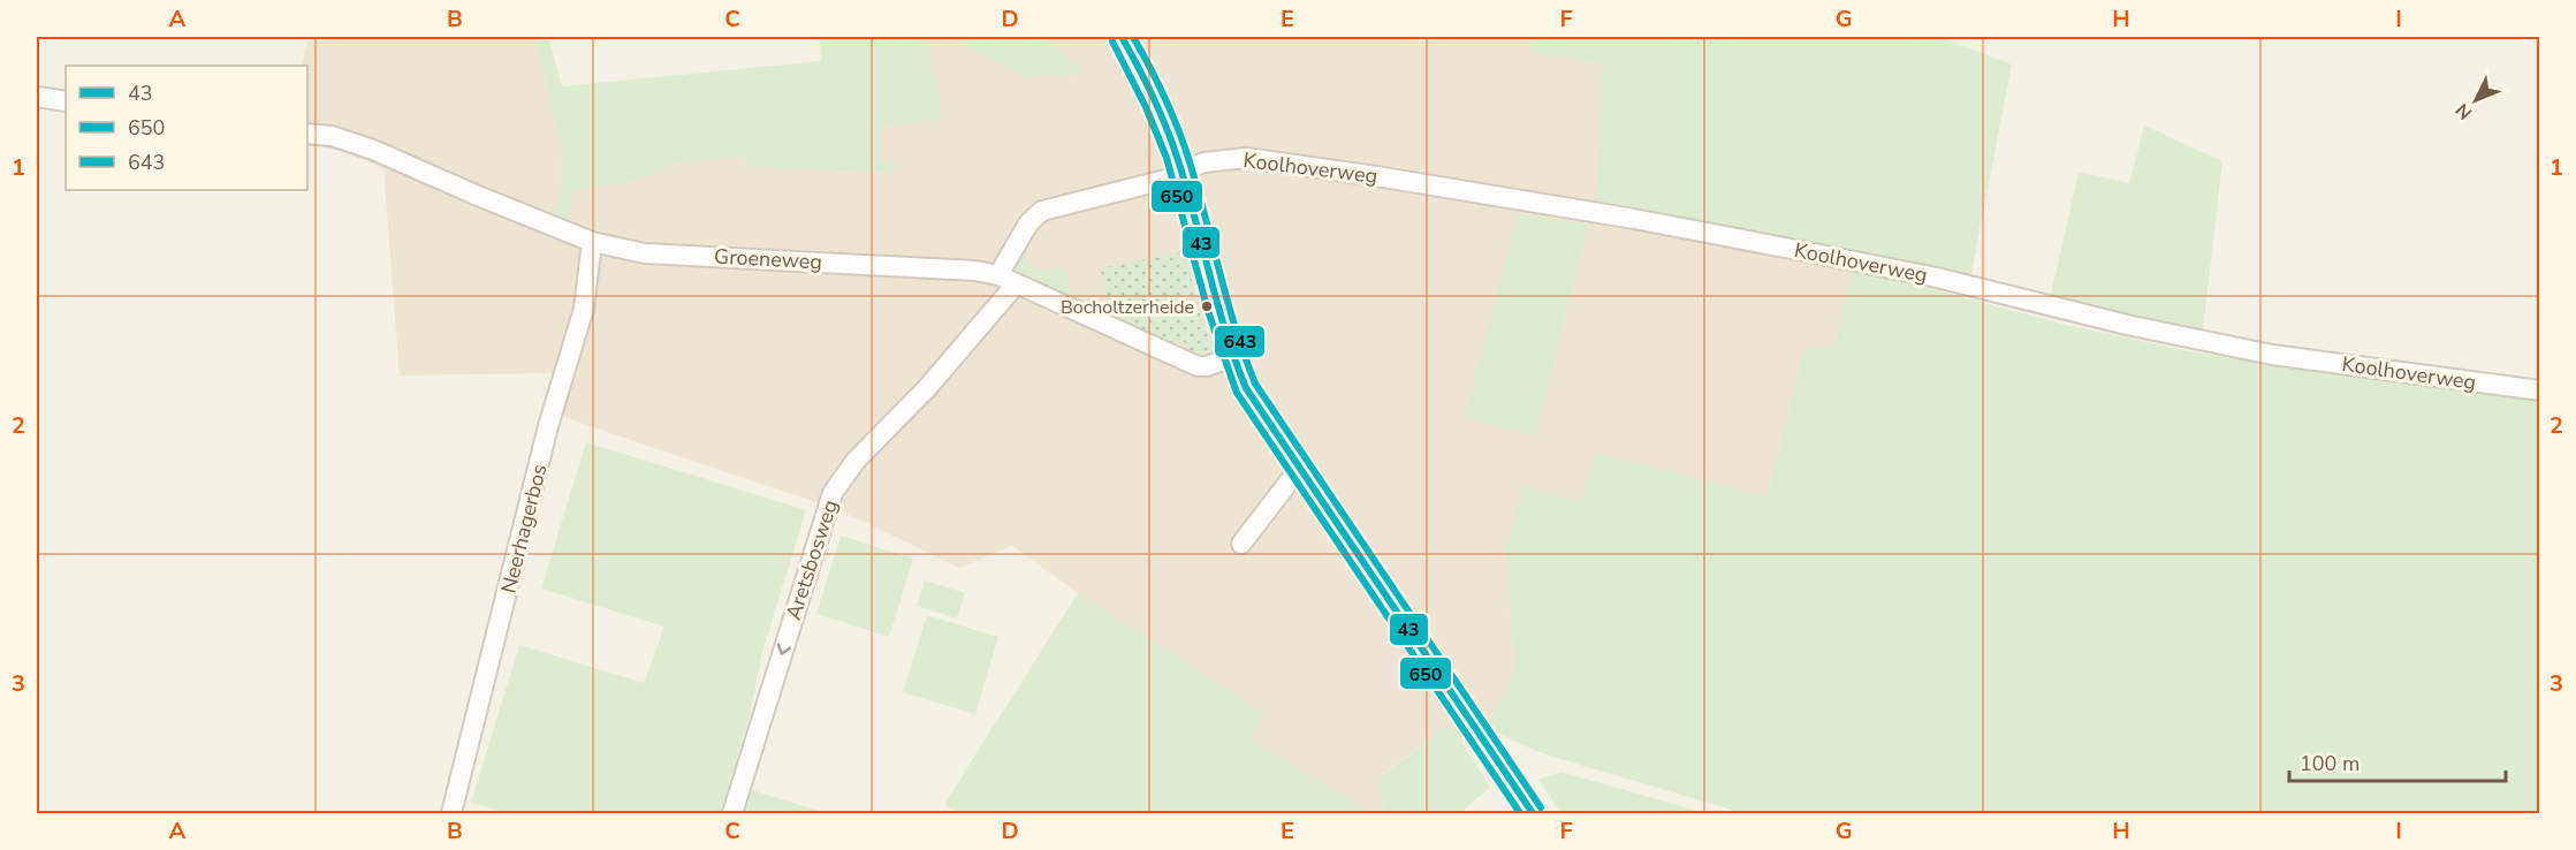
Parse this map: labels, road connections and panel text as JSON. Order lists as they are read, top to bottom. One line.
{"streets":{"street":["Koolhoverweg","Groeneweg","Neerhagerbos","Aretsbosweg"]},"crossings":[["Koolhoverweg","Groeneweg"],["Groeneweg","Neerhagerbos"],["Groeneweg","Aretsbosweg"]],"one_way":["Aretsbosweg"],"places":["Bocholtzerheide"],"lines":["transit line 43","transit line 643","transit line 650"],"legend":["43","650","643"],"scale_bar":"100 m","north":"bottom left","grid":{"columns":["A","B","C","D","E","F","G","H","I"],"rows":["1","2","3"]}}
